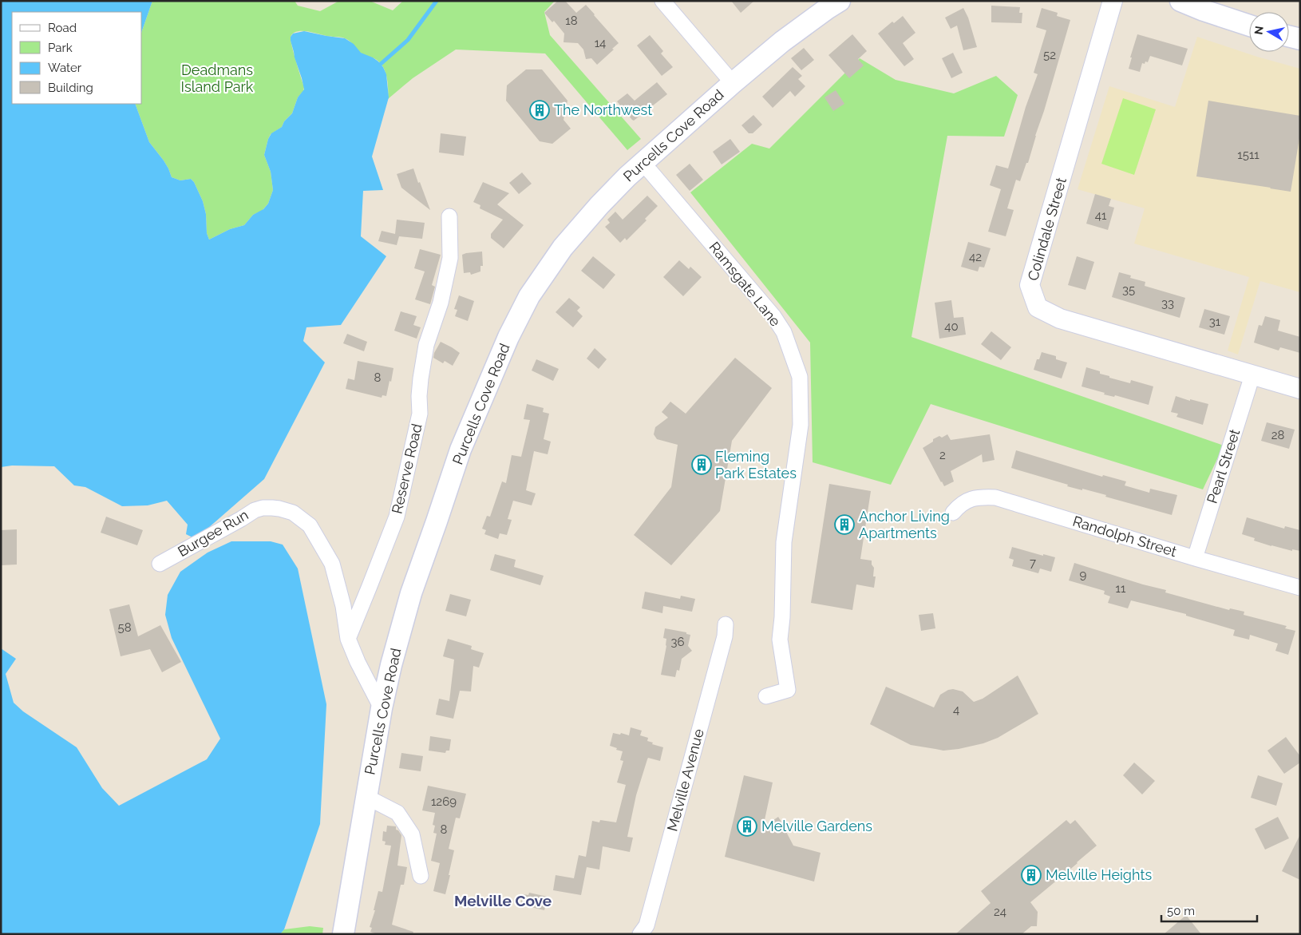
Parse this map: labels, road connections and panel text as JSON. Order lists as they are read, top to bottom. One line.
{"streets":{"main road":["Purcells Cove Road"],"street":["Colindale Street","Ramsgate Lane","Pearl Street","Reserve Road","Burgee Run","Randolph Street","Melville Avenue"]},"crossings":[["Purcells Cove Road","Ramsgate Lane"],["Colindale Street","Pearl Street"],["Pearl Street","Randolph Street"],["Reserve Road","Burgee Run"]],"districts":["Melville Cove"],"parks":["Deadmans Island Park"],"places":{"building":["The Northwest","Fleming Park Estates","Anchor Living Apartments","Melville Gardens","Melville Heights"]},"house_numbers":["18","14","52","1511","41","42","35","33","31","40","8","28","2","7","9","11","58","36","4","1269","8","24"],"legend":["Road","Park","Water","Building"],"scale_bar":"50 m","north":"left"}
